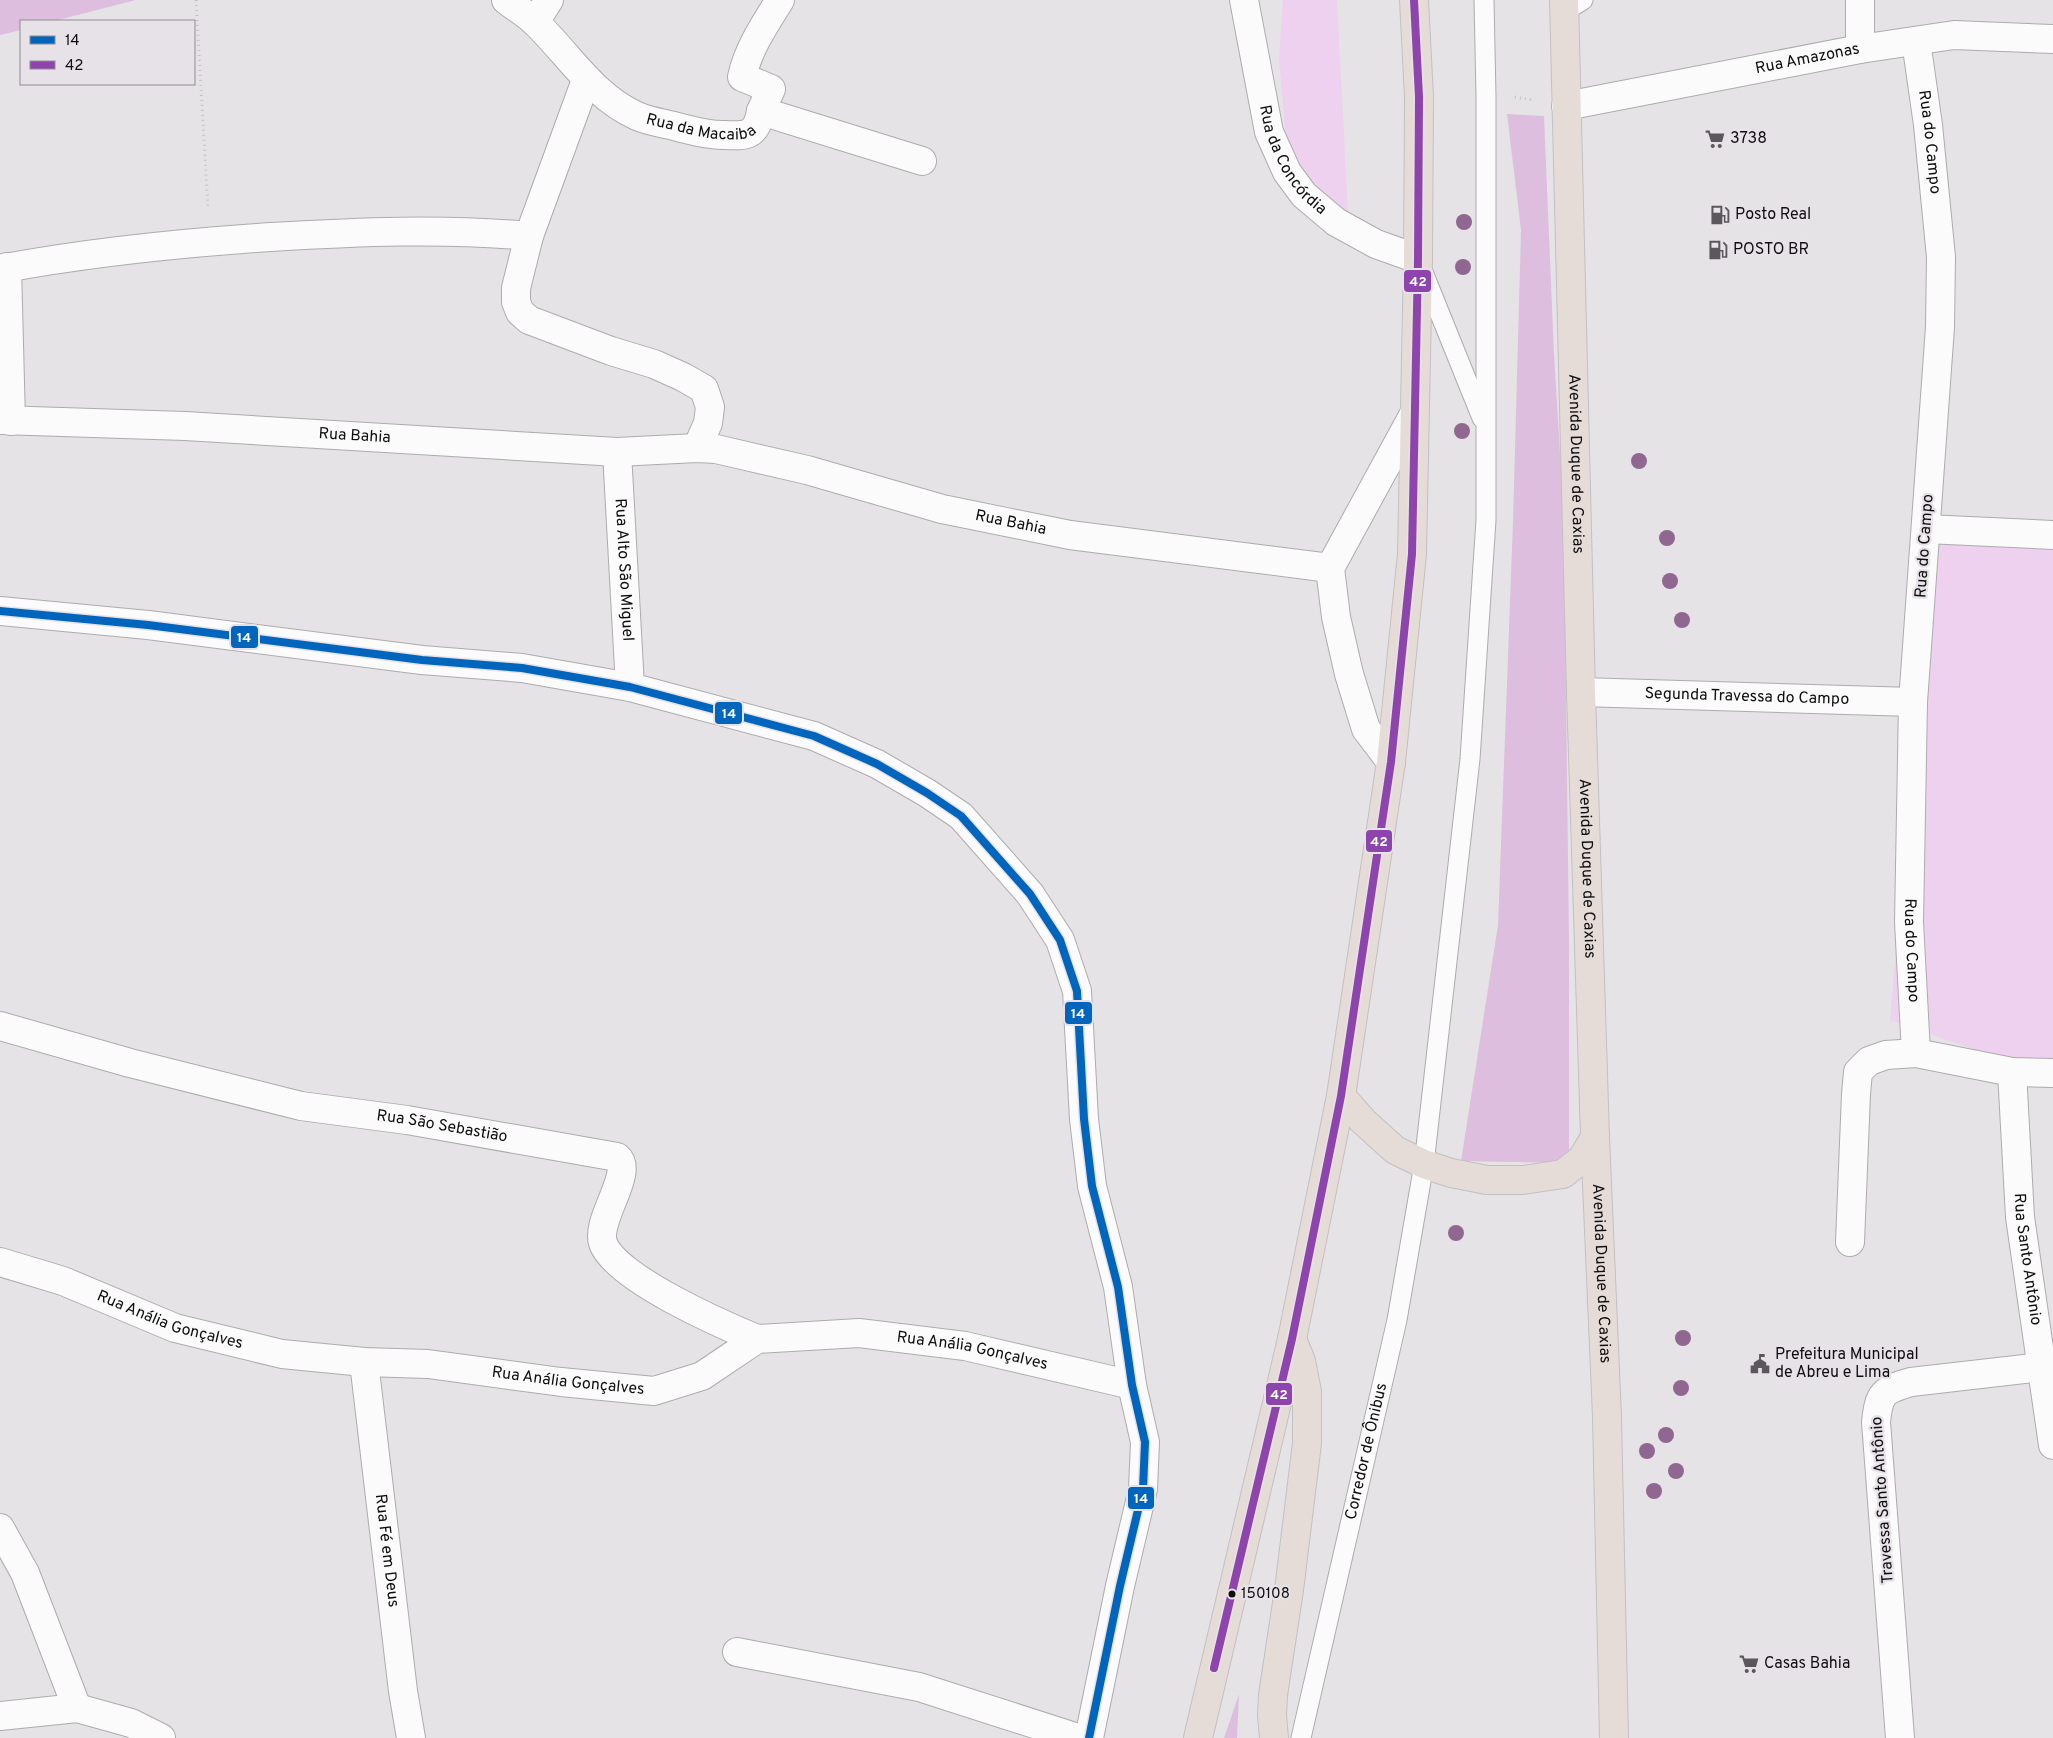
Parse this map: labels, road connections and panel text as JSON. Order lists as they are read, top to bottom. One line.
{"streets":{"highway":["Avenida Duque de Caxias"],"street":["Rua Amazonas","Rua da Macaiba","Rua do Campo","Rua da Concórdia","Rua Bahia","Rua Alto São Miguel","Segunda Travessa do Campo","Rua São Sebastião","Rua Santo Antônio","Rua Anália Gonçalves","Travessa Santo Antônio","Rua Fé em Deus"],"lane":["Corredor de Ônibus"]},"crossings":[["Rua Amazonas","Rua do Campo"],["Rua Amazonas","Avenida Duque de Caxias"],["Rua do Campo","Segunda Travessa do Campo"],["Rua Bahia","Rua Alto São Miguel"],["Avenida Duque de Caxias","Segunda Travessa do Campo"],["Rua São Sebastião","Rua Anália Gonçalves"],["Rua Santo Antônio","Travessa Santo Antônio"],["Rua Anália Gonçalves","Rua Fé em Deus"]],"places":{"supermarket":["3738","Casas Bahia"],"fuel station":["Posto Real","POSTO BR"],"public building":["Prefeitura Municipal de Abreu e Lima"],"other":["150108"]},"lines":["transit line 42","transit line 14"],"legend":["14","42"]}
